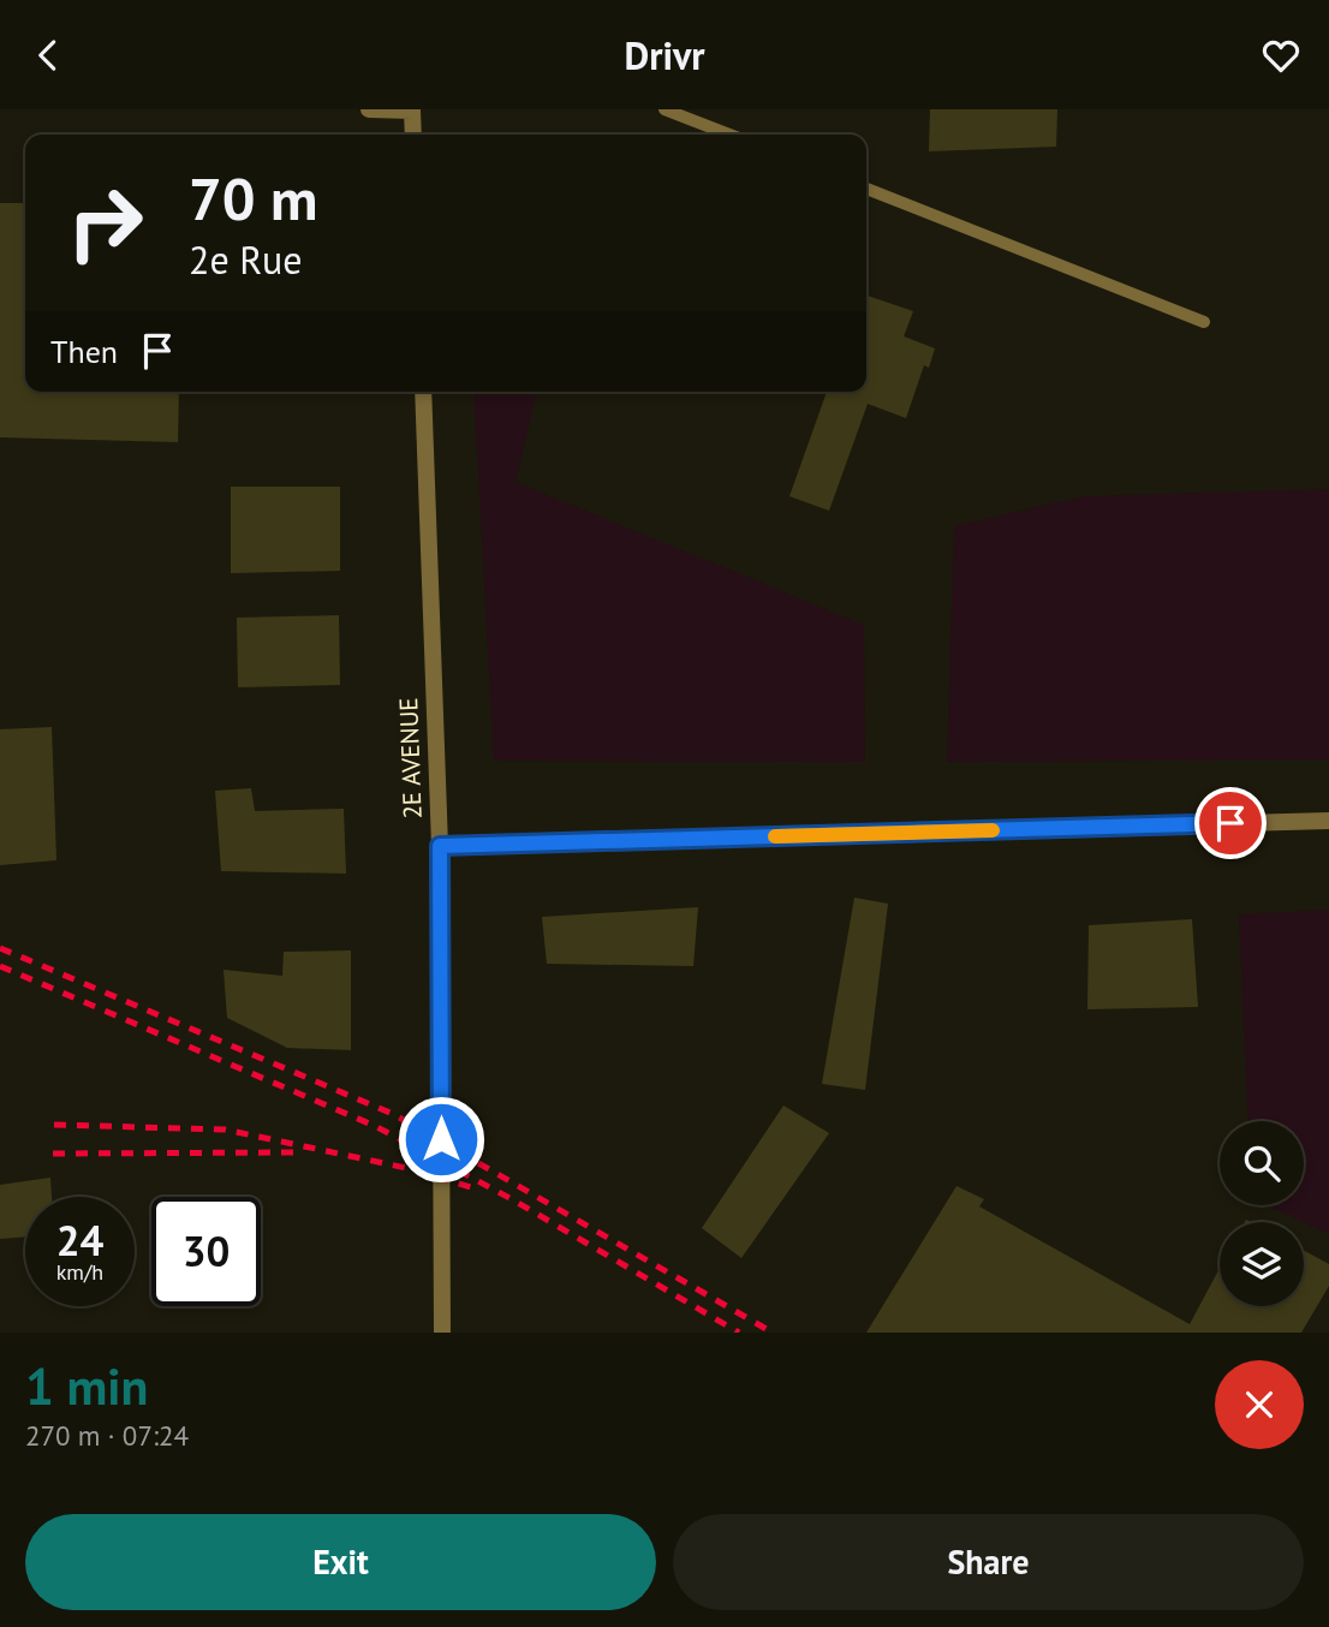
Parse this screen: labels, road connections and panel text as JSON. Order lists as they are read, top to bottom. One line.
{"streets":{"street":["2E AVENUE"]},"page":{"header":"Drivr","turn":["70 m","2e Rue"],"then":"Then","speed":"24 km/h","limit":"30","heading":["1 min","270 m · 07:24"],"buttons":["Exit","Share"]}}
